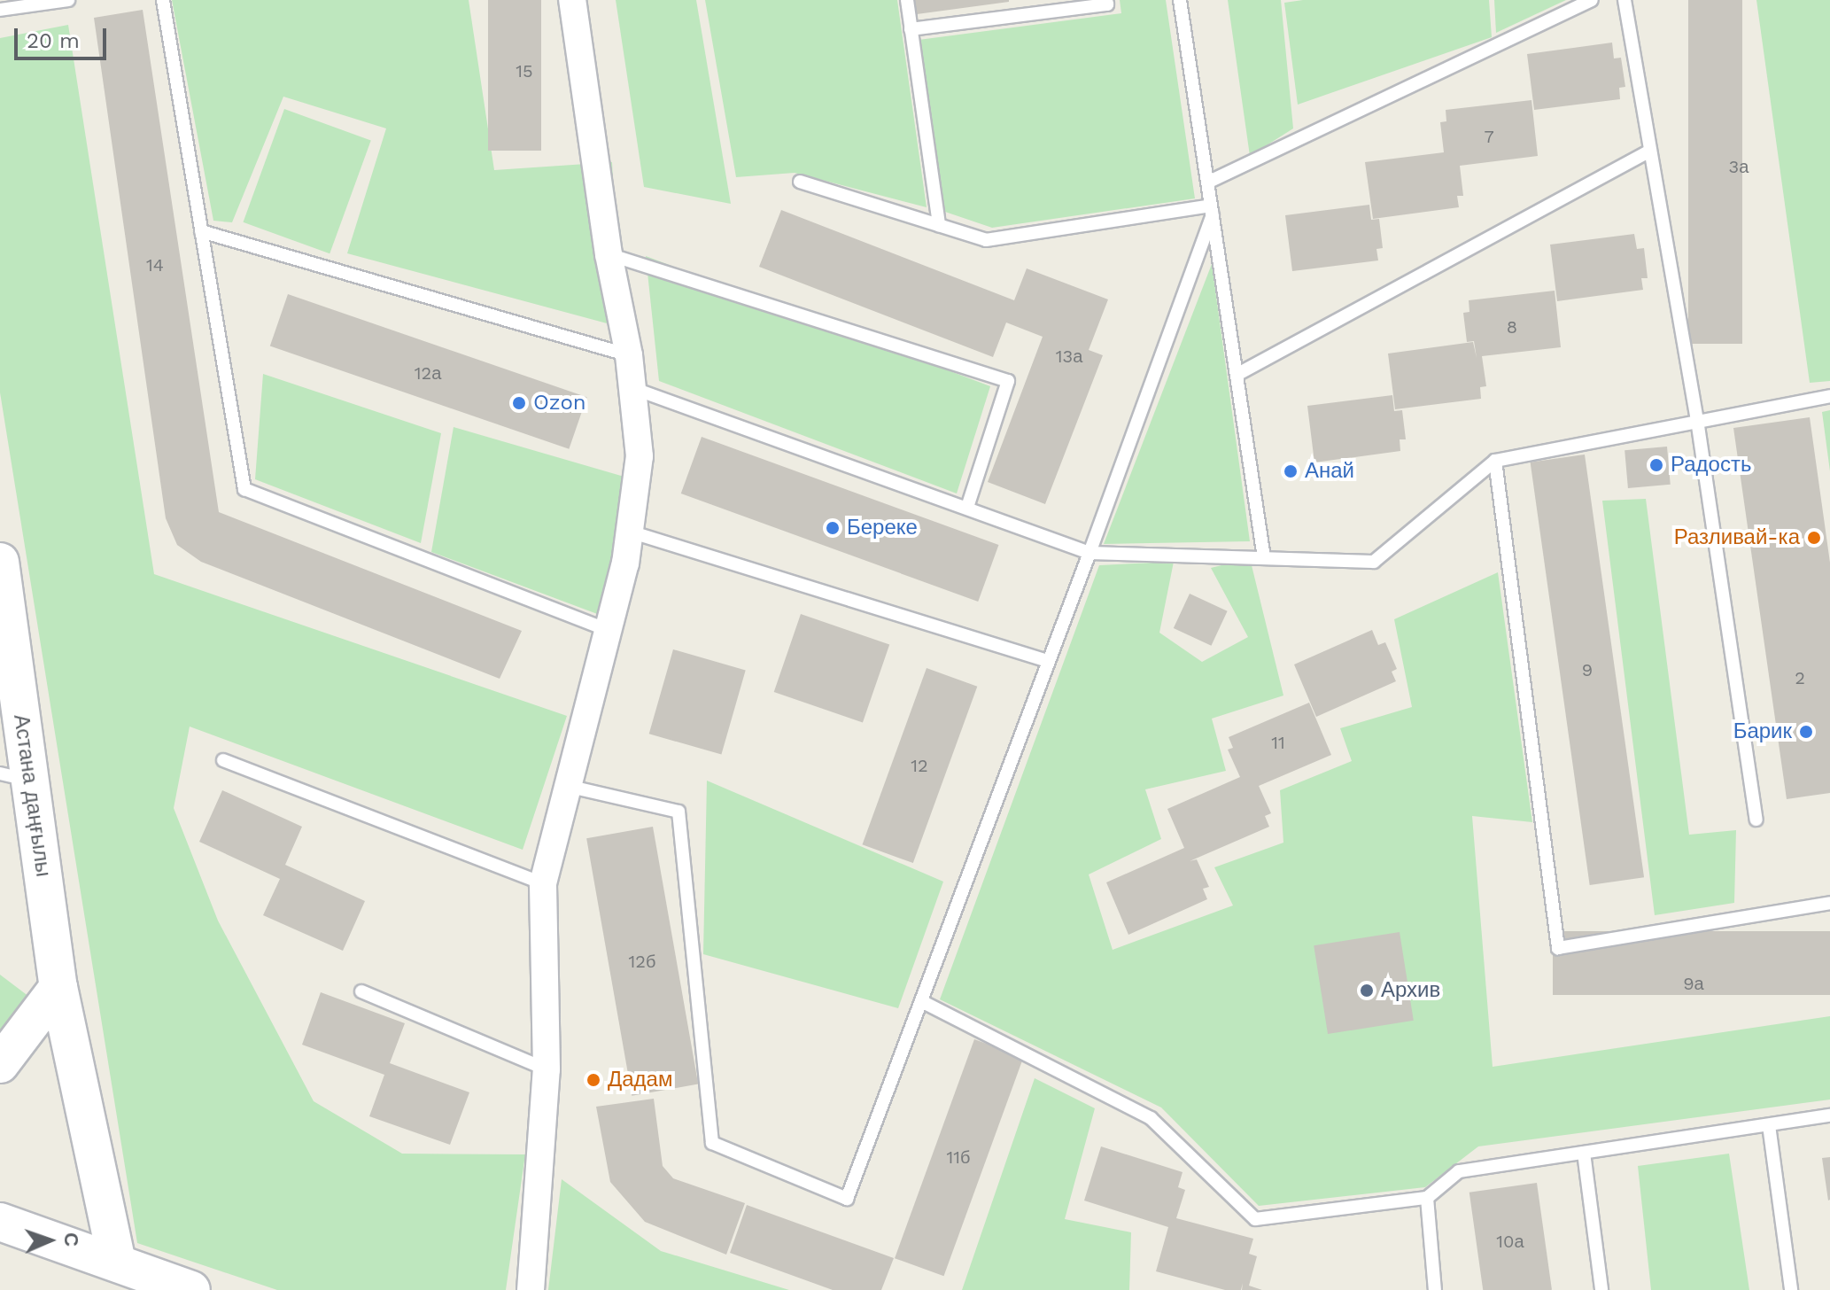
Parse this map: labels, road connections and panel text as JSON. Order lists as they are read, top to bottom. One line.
{"streets":{"street":["Астана даңғылы"]},"places":["Ozon","Радость","Анай","Береке","Разливай-ка","Барик","Архив","Дадам"],"house_numbers":["15","7","3а","14","8","13а","12а","9","2","11","12","12б","9а","11б","10а"],"scale_bar":"20 m","north":"right"}
